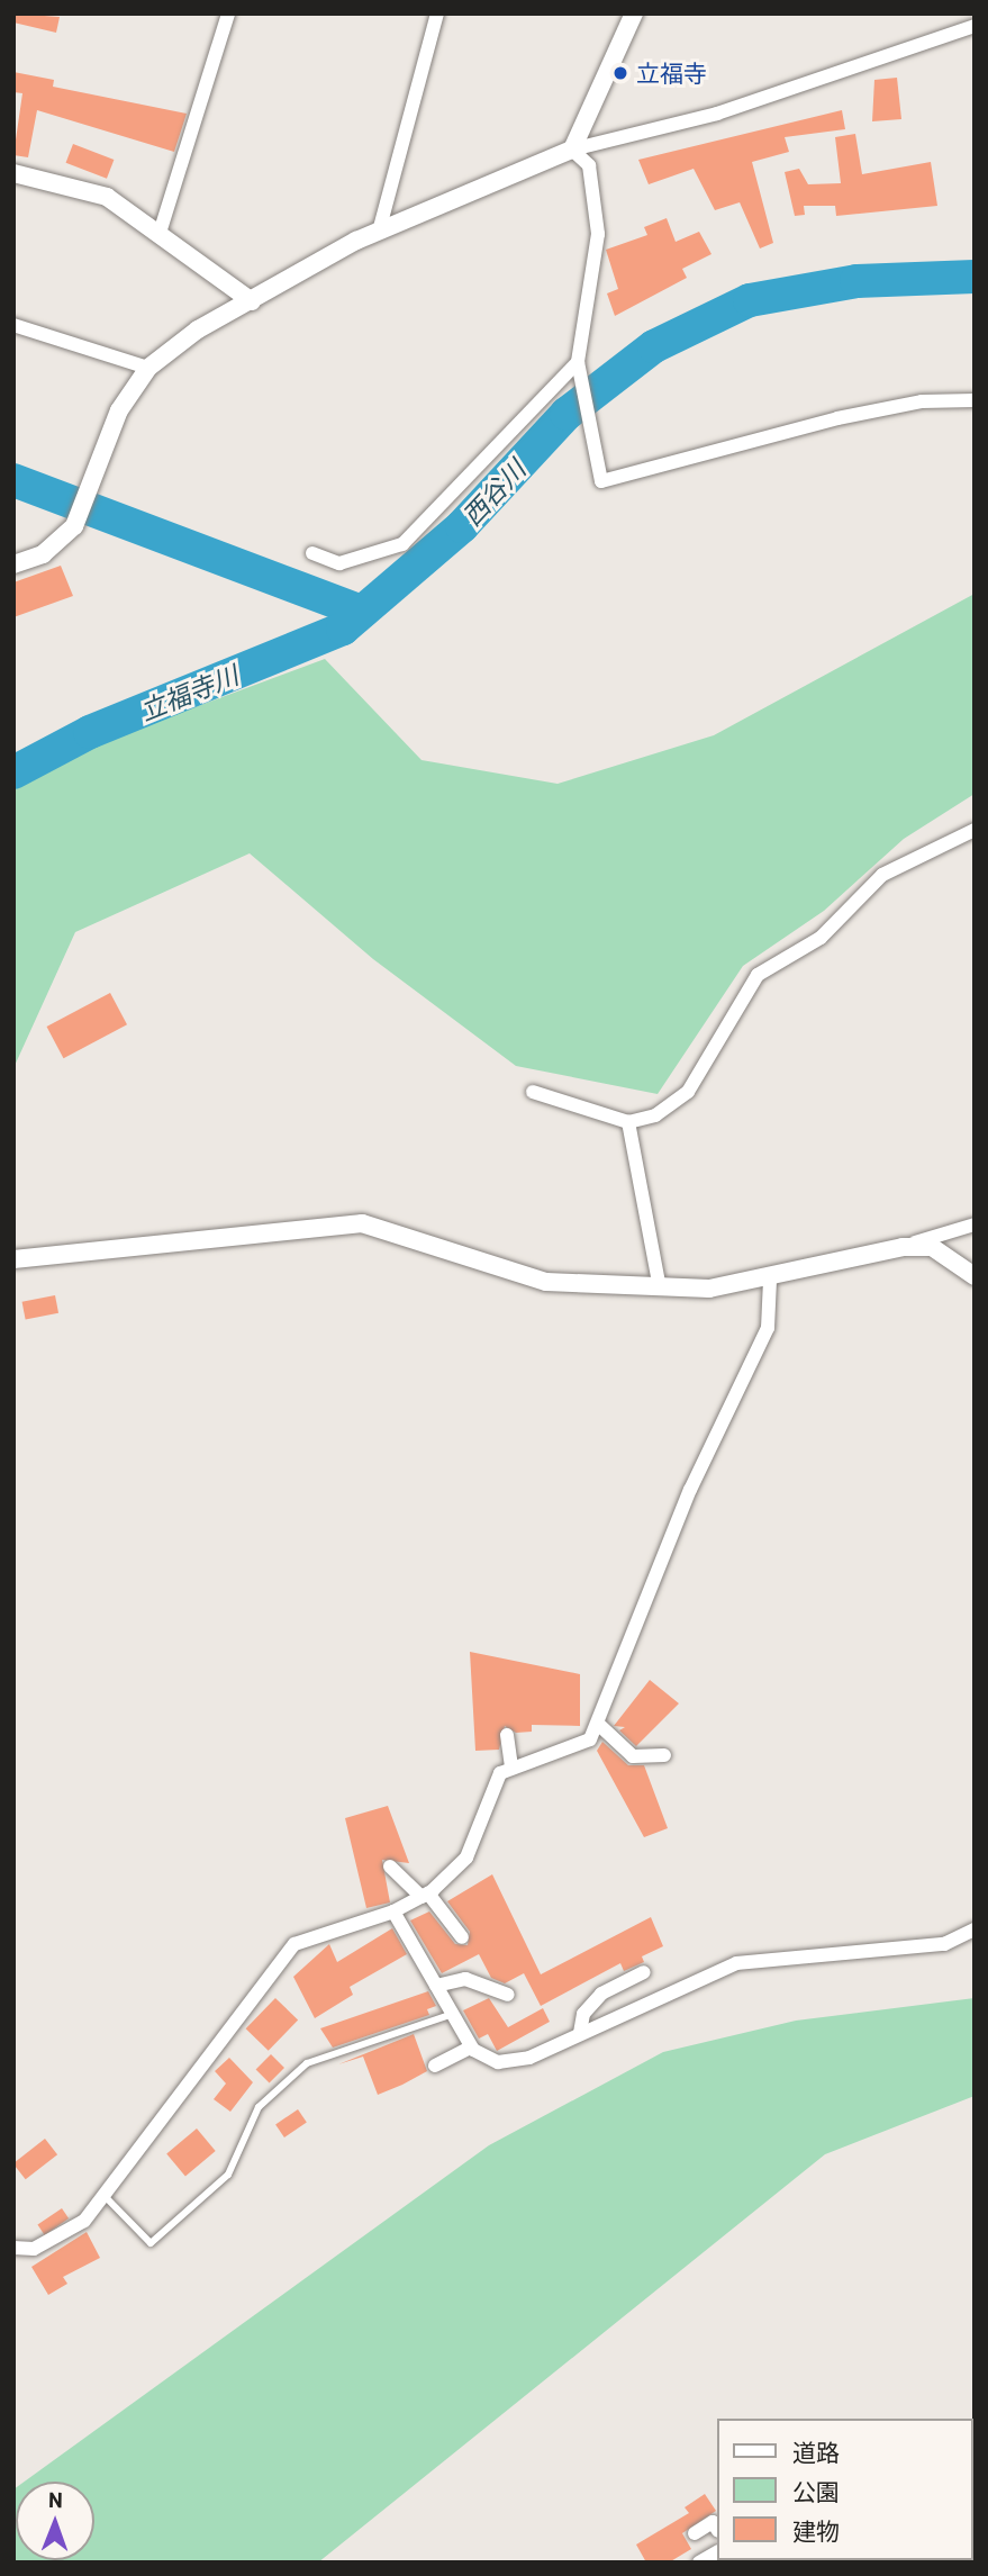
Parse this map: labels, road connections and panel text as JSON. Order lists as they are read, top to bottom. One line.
{"water":["西谷川","立福寺川"],"places":["立福寺"],"legend":["道路","公園","建物"],"north":"top"}
